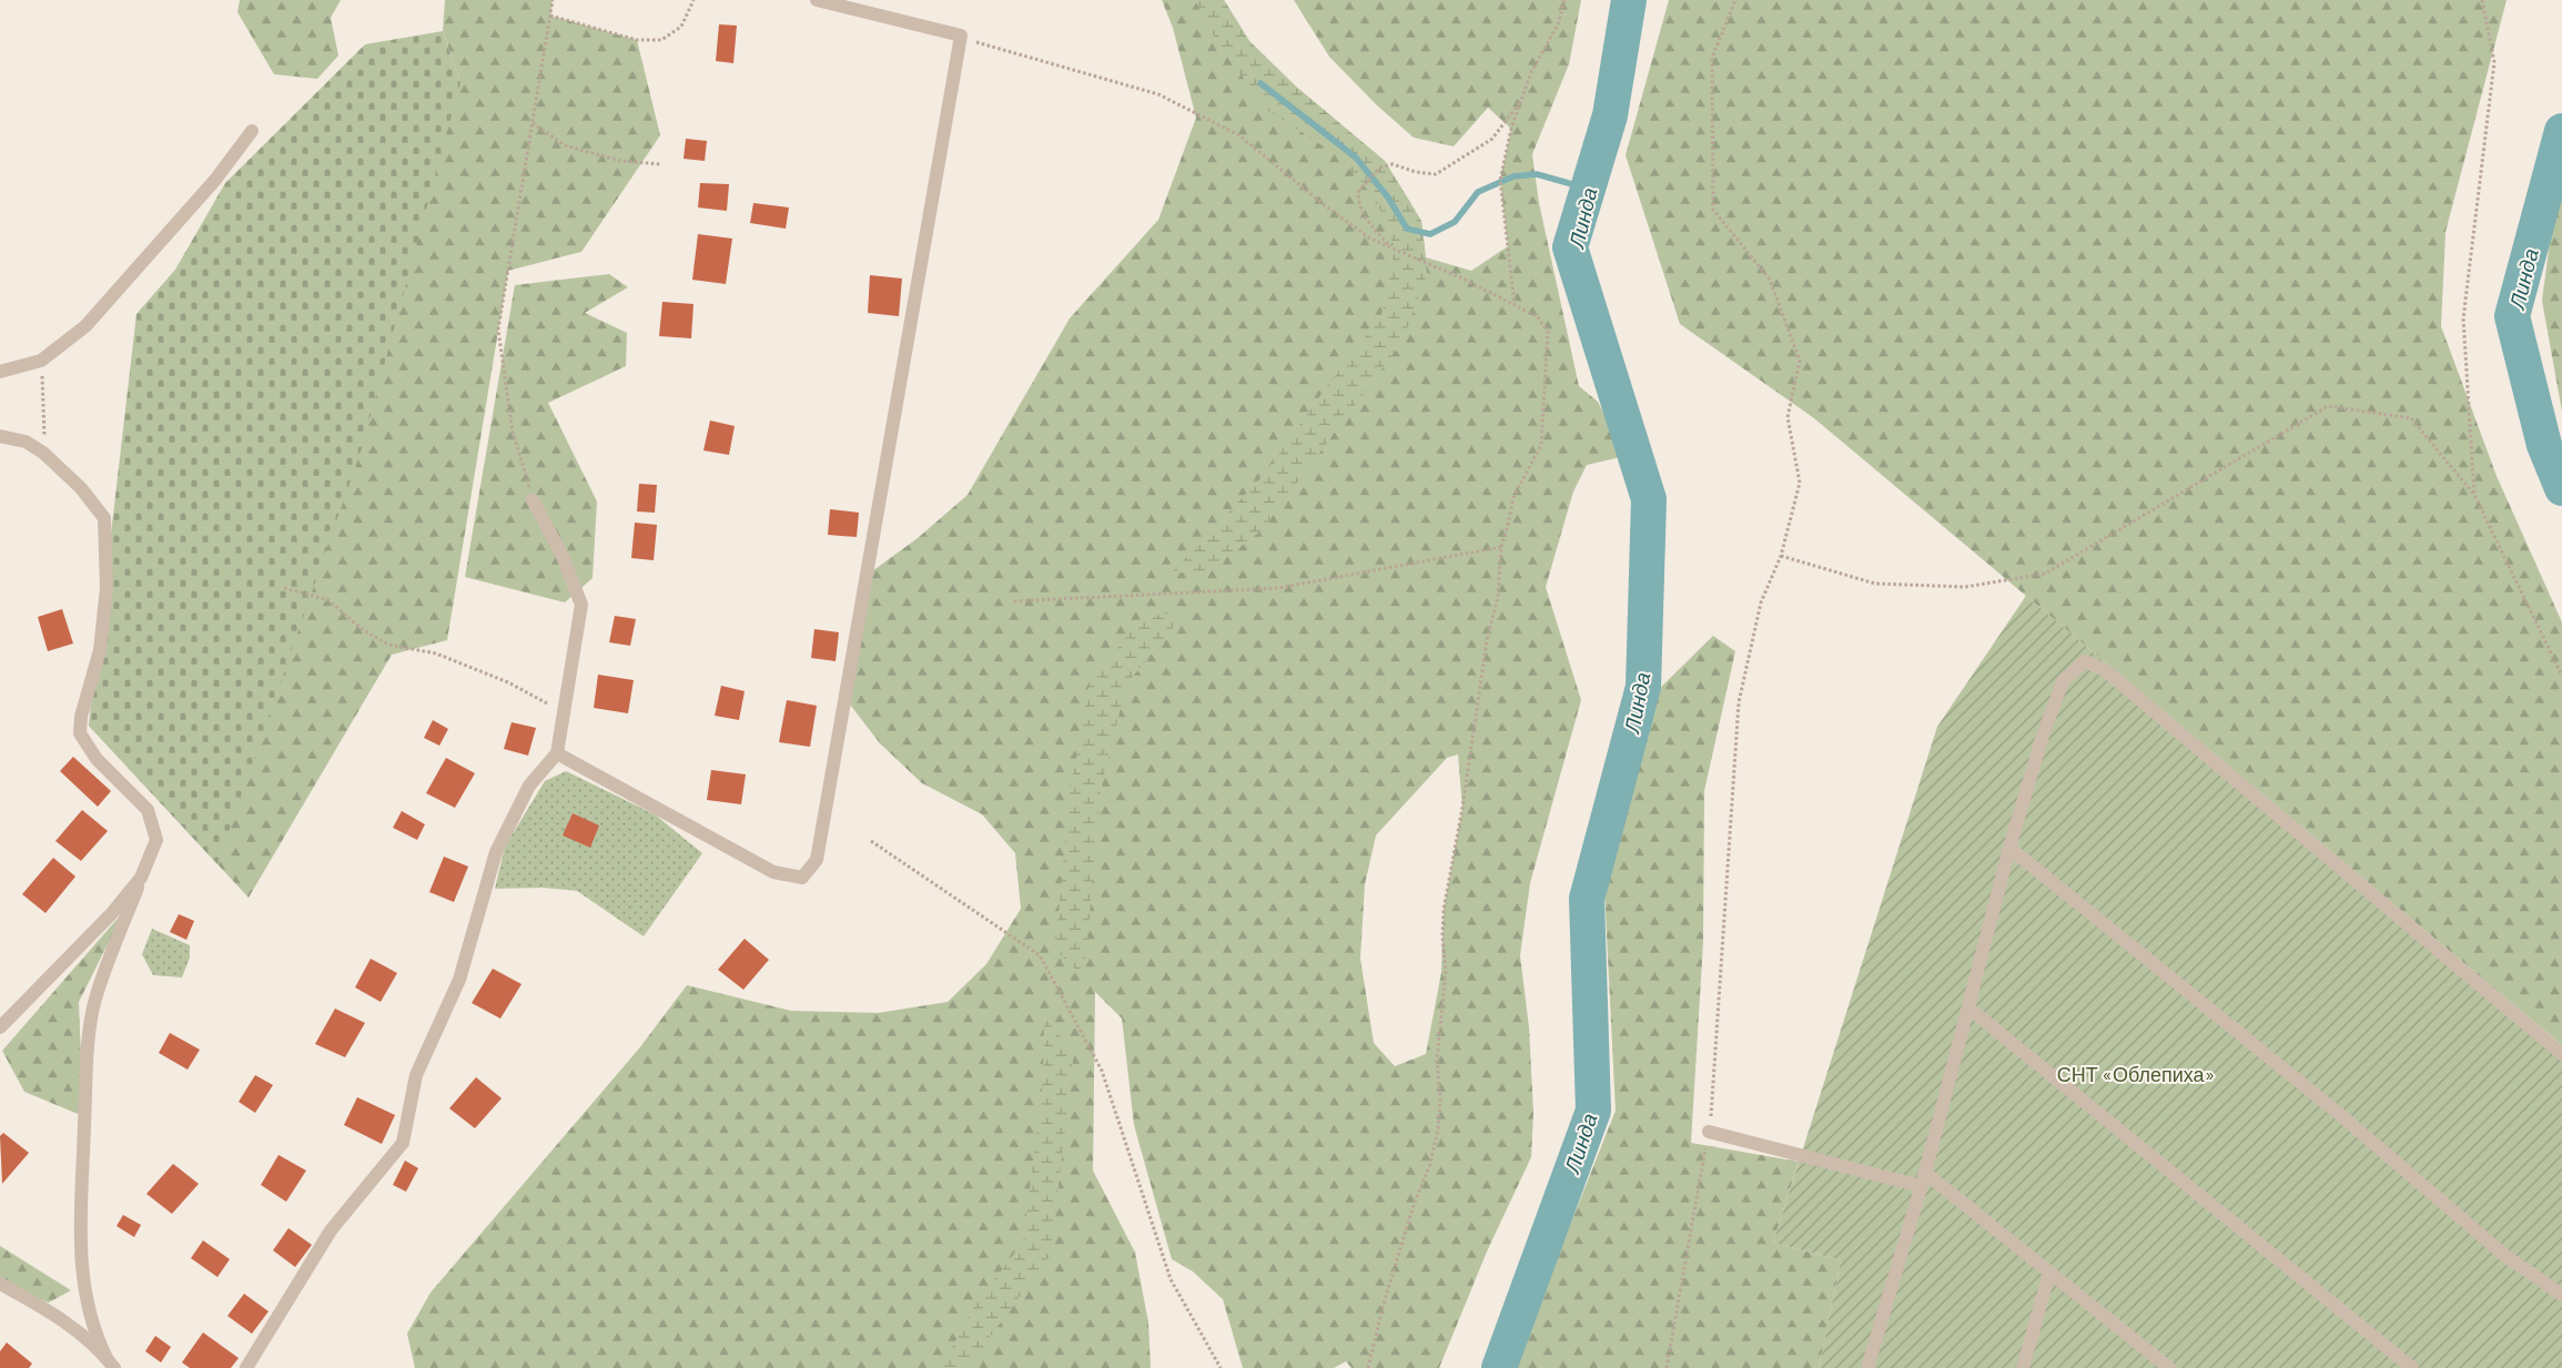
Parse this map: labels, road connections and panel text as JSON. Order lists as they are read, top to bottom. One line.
{"water":["Линда"],"parks":["СНТ «Облепиха»"]}
